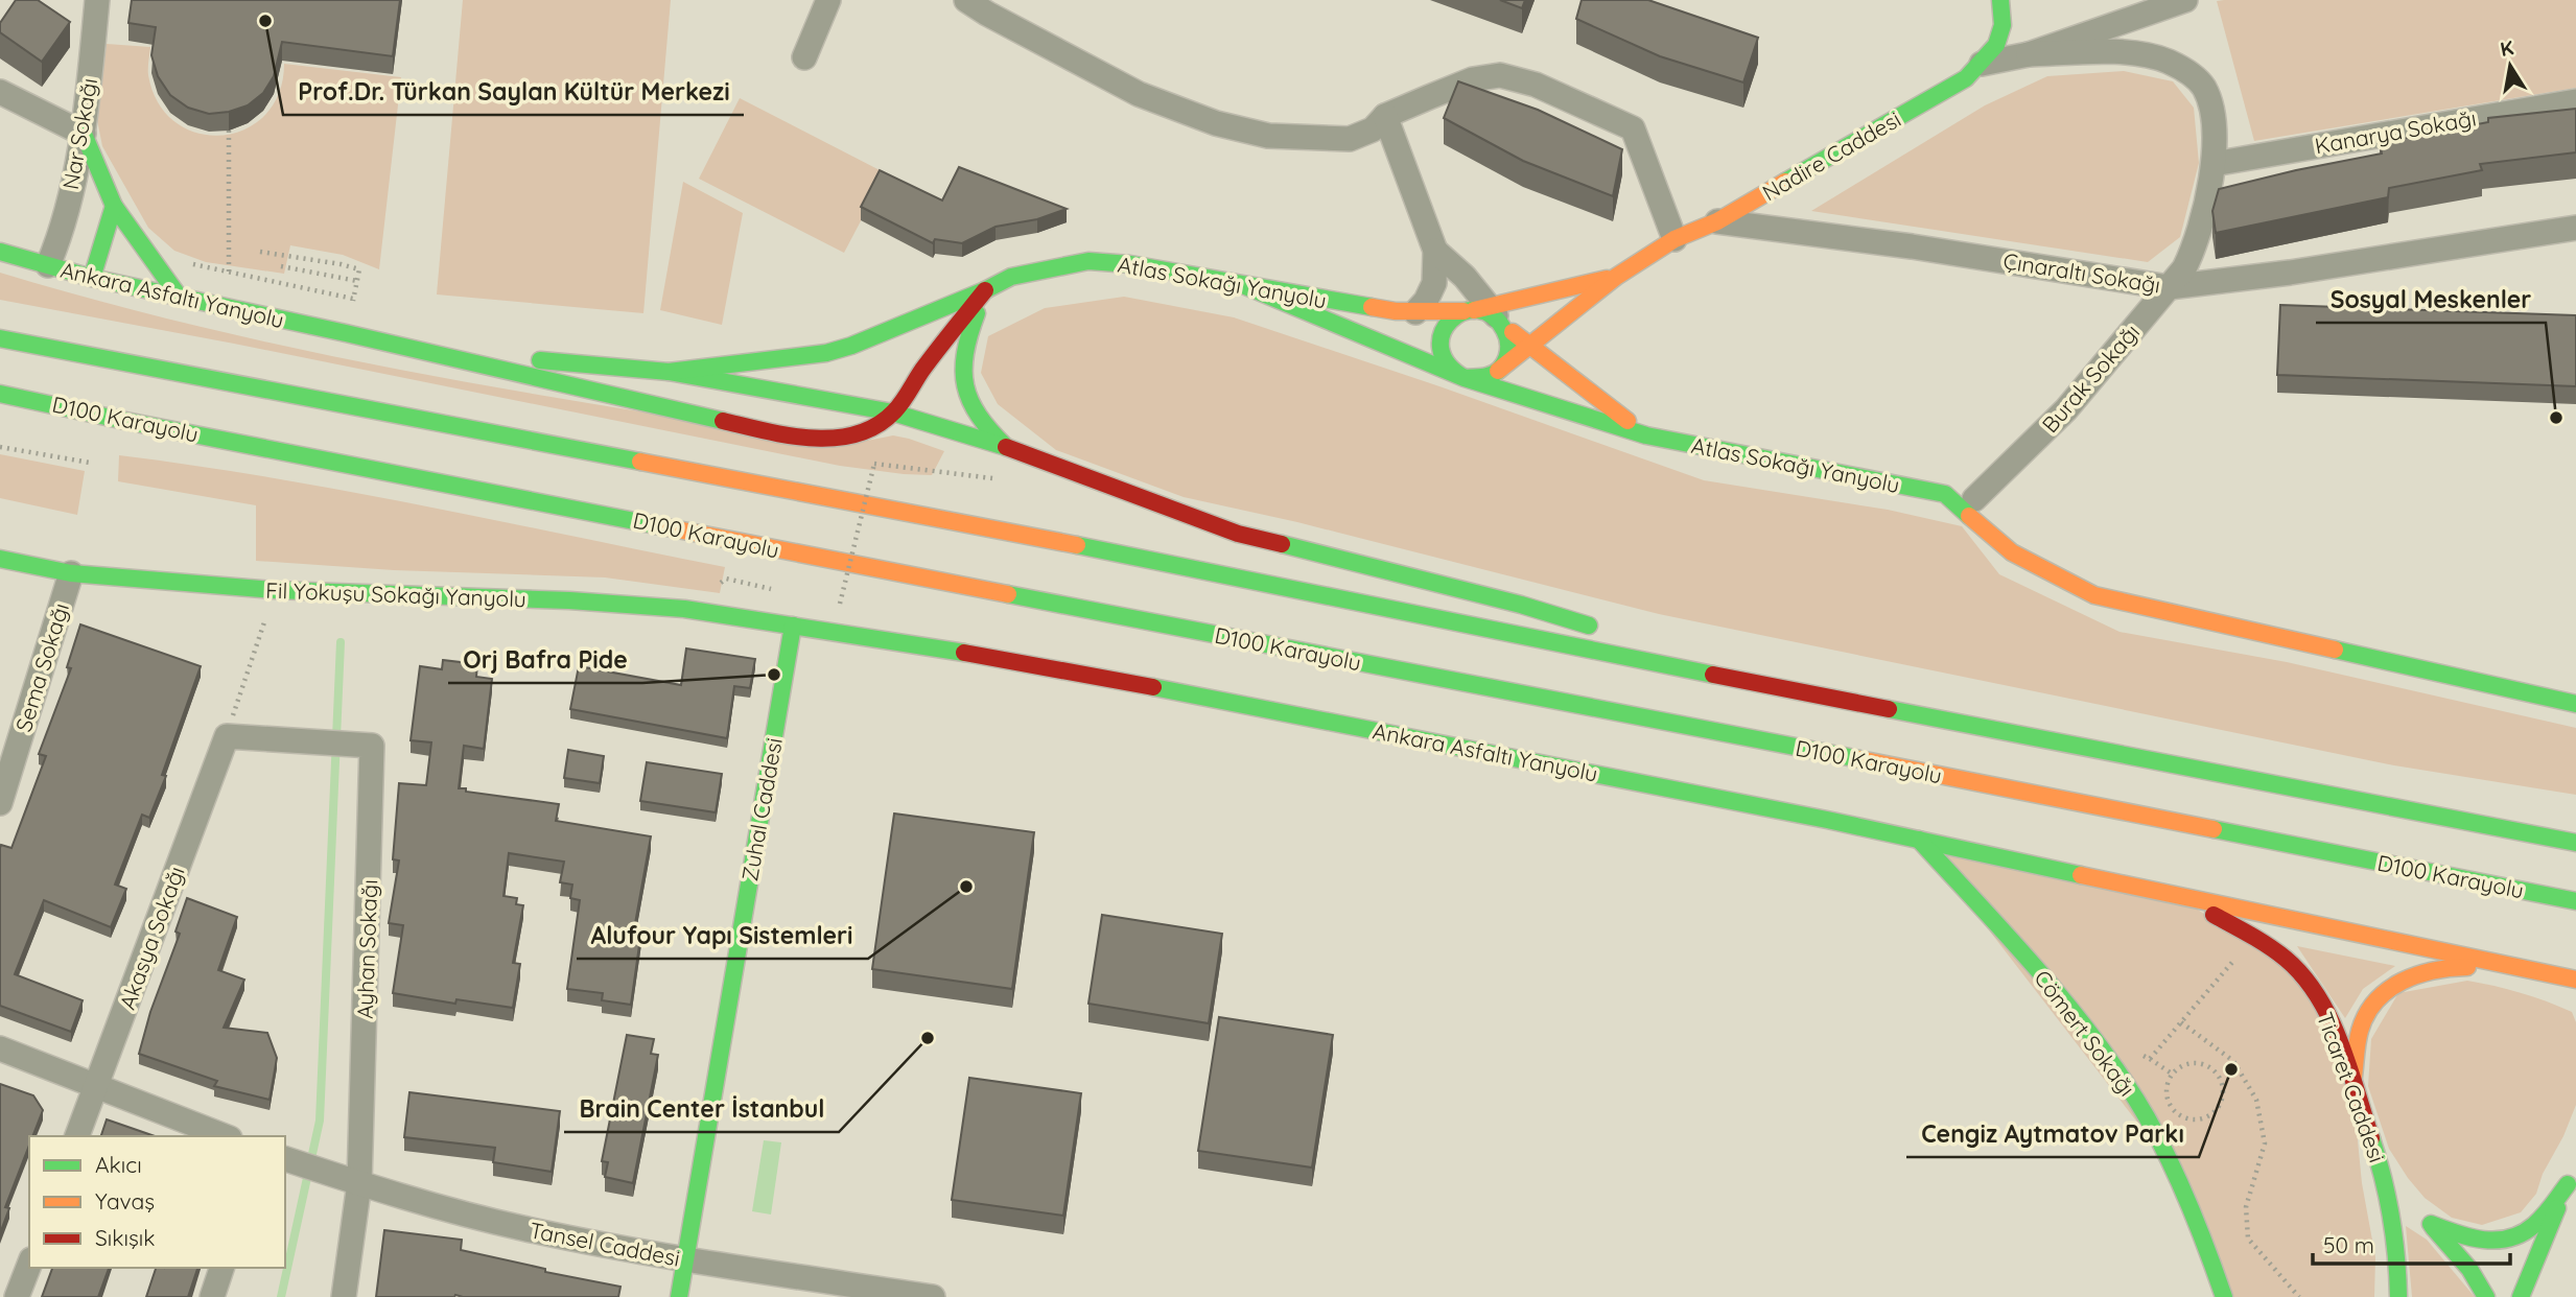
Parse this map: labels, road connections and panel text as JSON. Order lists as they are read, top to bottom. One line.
{"streets":{"main road":["Nadire Caddesi","Atlas Sokağı Yanyolu","Ankara Asfaltı Yanyolu","D100 Karayolu","Fil Yokuşu Sokağı Yanyolu","Zuhal Caddesi","Cömert Sokağı","Ticaret Caddesi"],"street":["Kanarya Sokağı","Nar Sokağı","Çınaraltı Sokağı","Burak Sokağı","Sema Sokağı","Akasya Sokağı","Ayhan Sokağı","Tansel Caddesi"]},"crossings":[["Kanarya Sokağı","Burak Sokağı"],["Nar Sokağı","Ankara Asfaltı Yanyolu"],["Nadire Caddesi","Çınaraltı Sokağı"],["Nadire Caddesi","Atlas Sokağı Yanyolu"],["Çınaraltı Sokağı","Burak Sokağı"],["Ankara Asfaltı Yanyolu","Fil Yokuşu Sokağı Yanyolu"],["Ankara Asfaltı Yanyolu","Zuhal Caddesi"],["Ankara Asfaltı Yanyolu","Cömert Sokağı"],["Ankara Asfaltı Yanyolu","Ticaret Caddesi"],["Fil Yokuşu Sokağı Yanyolu","Sema Sokağı"],["Fil Yokuşu Sokağı Yanyolu","Zuhal Caddesi"],["Zuhal Caddesi","Tansel Caddesi"],["Akasya Sokağı","Ayhan Sokağı"],["Ayhan Sokağı","Tansel Caddesi"]],"places":["Prof.Dr. Türkan Saylan Kültür Merkezi","Sosyal Meskenler","Orj Bafra Pide","Alufour Yapı Sistemleri","Brain Center İstanbul","Cengiz Aytmatov Parkı"],"legend":["Akıcı","Yavaş","Sıkışık"],"scale_bar":"50 m","north":"top"}
